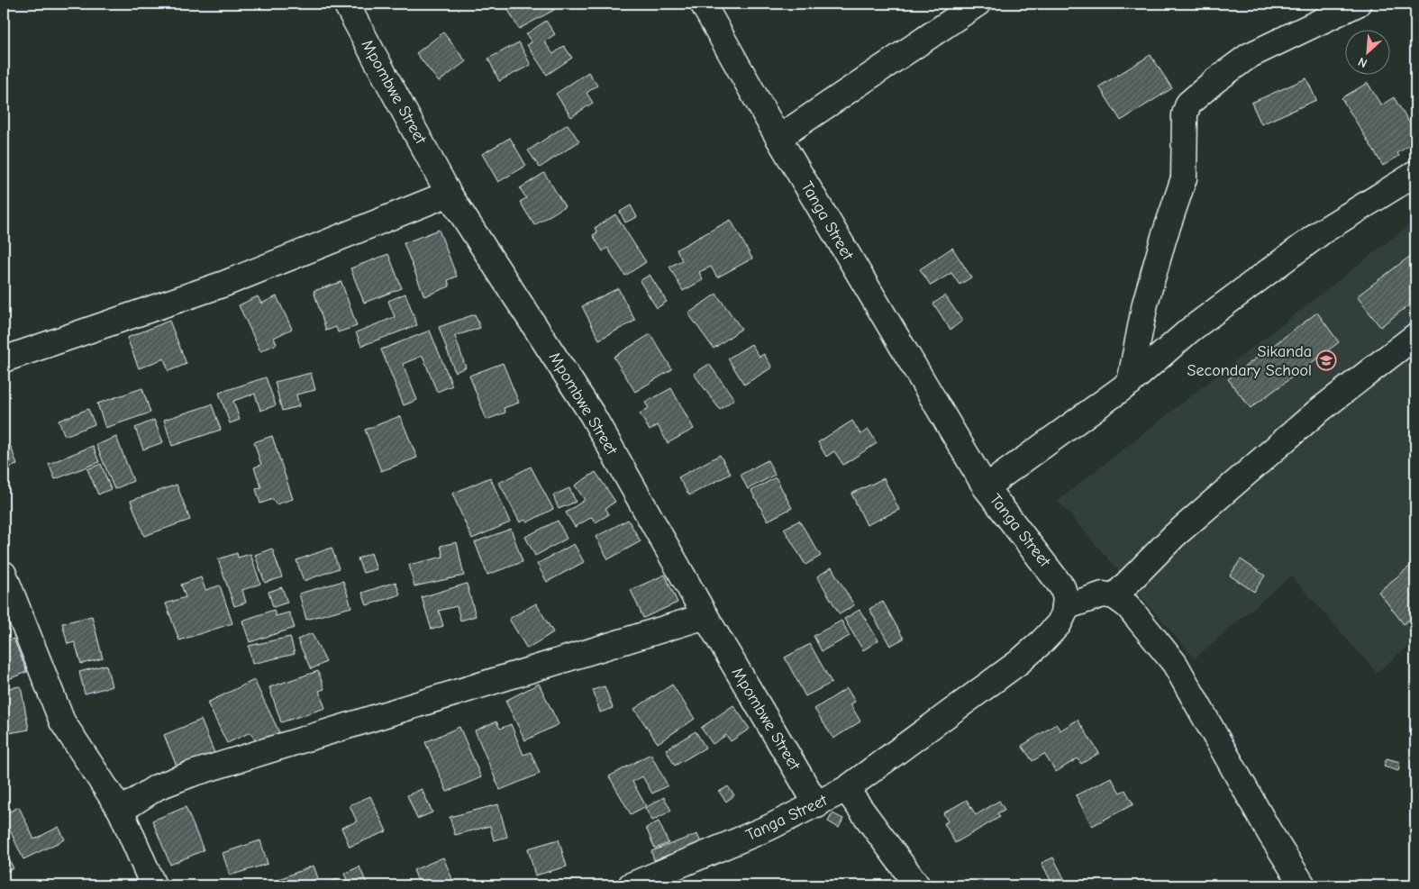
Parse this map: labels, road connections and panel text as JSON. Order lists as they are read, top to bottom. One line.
{"streets":{"street":["Mpombwe Street","Tanga Street"]},"crossings":[["Mpombwe Street","Tanga Street"]],"places":{"school or university":["Sikanda Secondary School"]},"north":"bottom left"}
